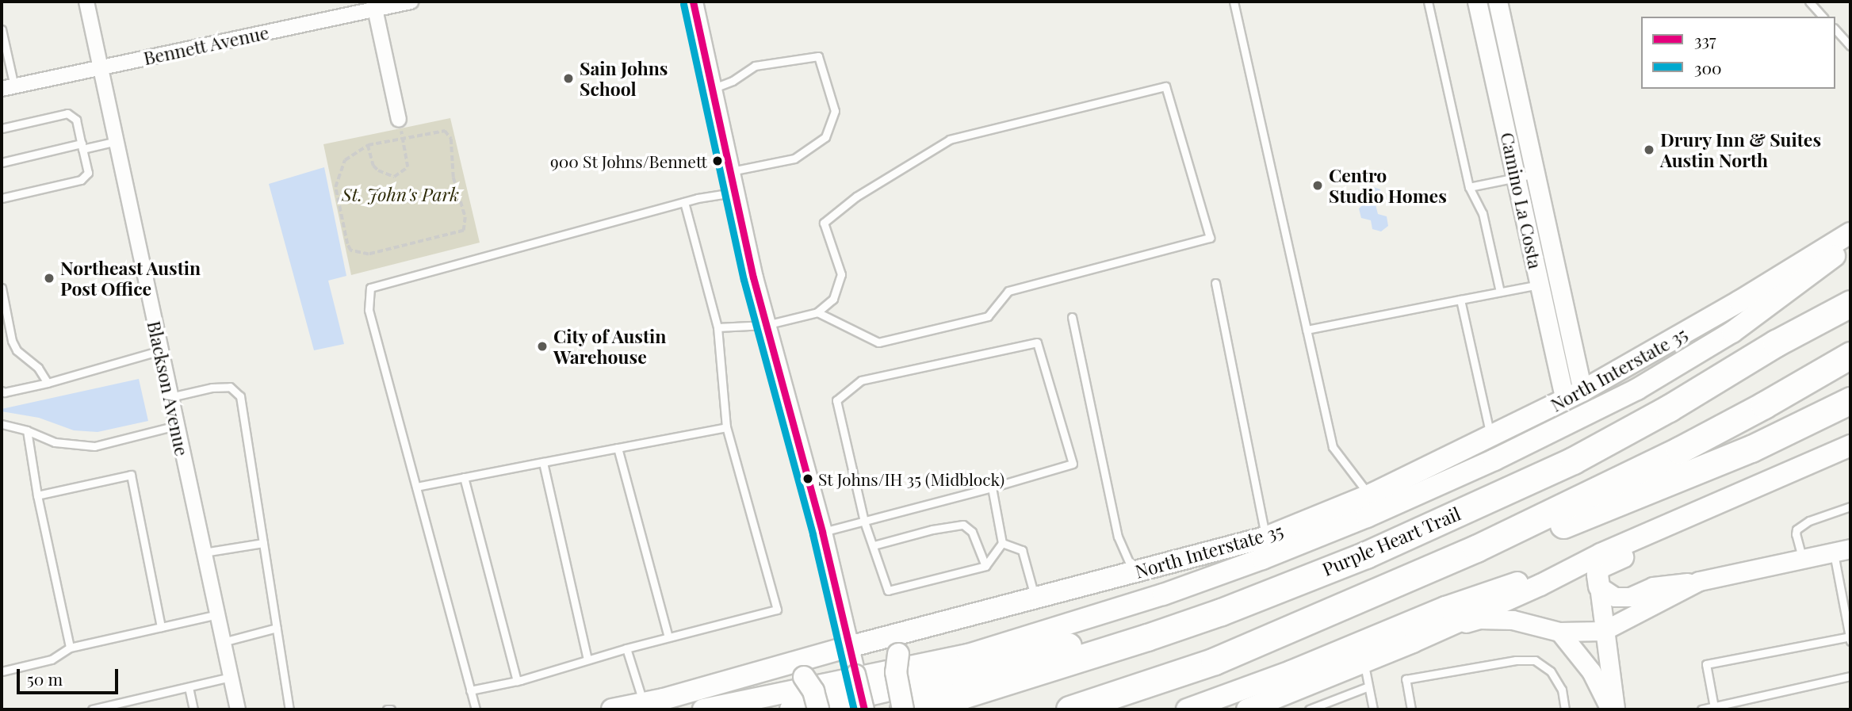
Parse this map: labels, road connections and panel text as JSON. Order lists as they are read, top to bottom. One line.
{"streets":{"highway":["Purple Heart Trail"],"main road":["North Interstate 35"],"street":["Bennett Avenue","Camino La Costa","Blackson Avenue"]},"crossings":[["Bennett Avenue","Blackson Avenue"],["Camino La Costa","North Interstate 35"]],"parks":["St. John's Park"],"places":["Sain Johns School","Drury Inn & Suites Austin North","900 St Johns/Bennett","Centro Studio Homes","Northeast Austin Post Office","City of Austin Warehouse","St Johns/IH 35 (Midblock)"],"lines":["transit line 337","transit line 300"],"legend":["337","300"],"scale_bar":"50 m"}
